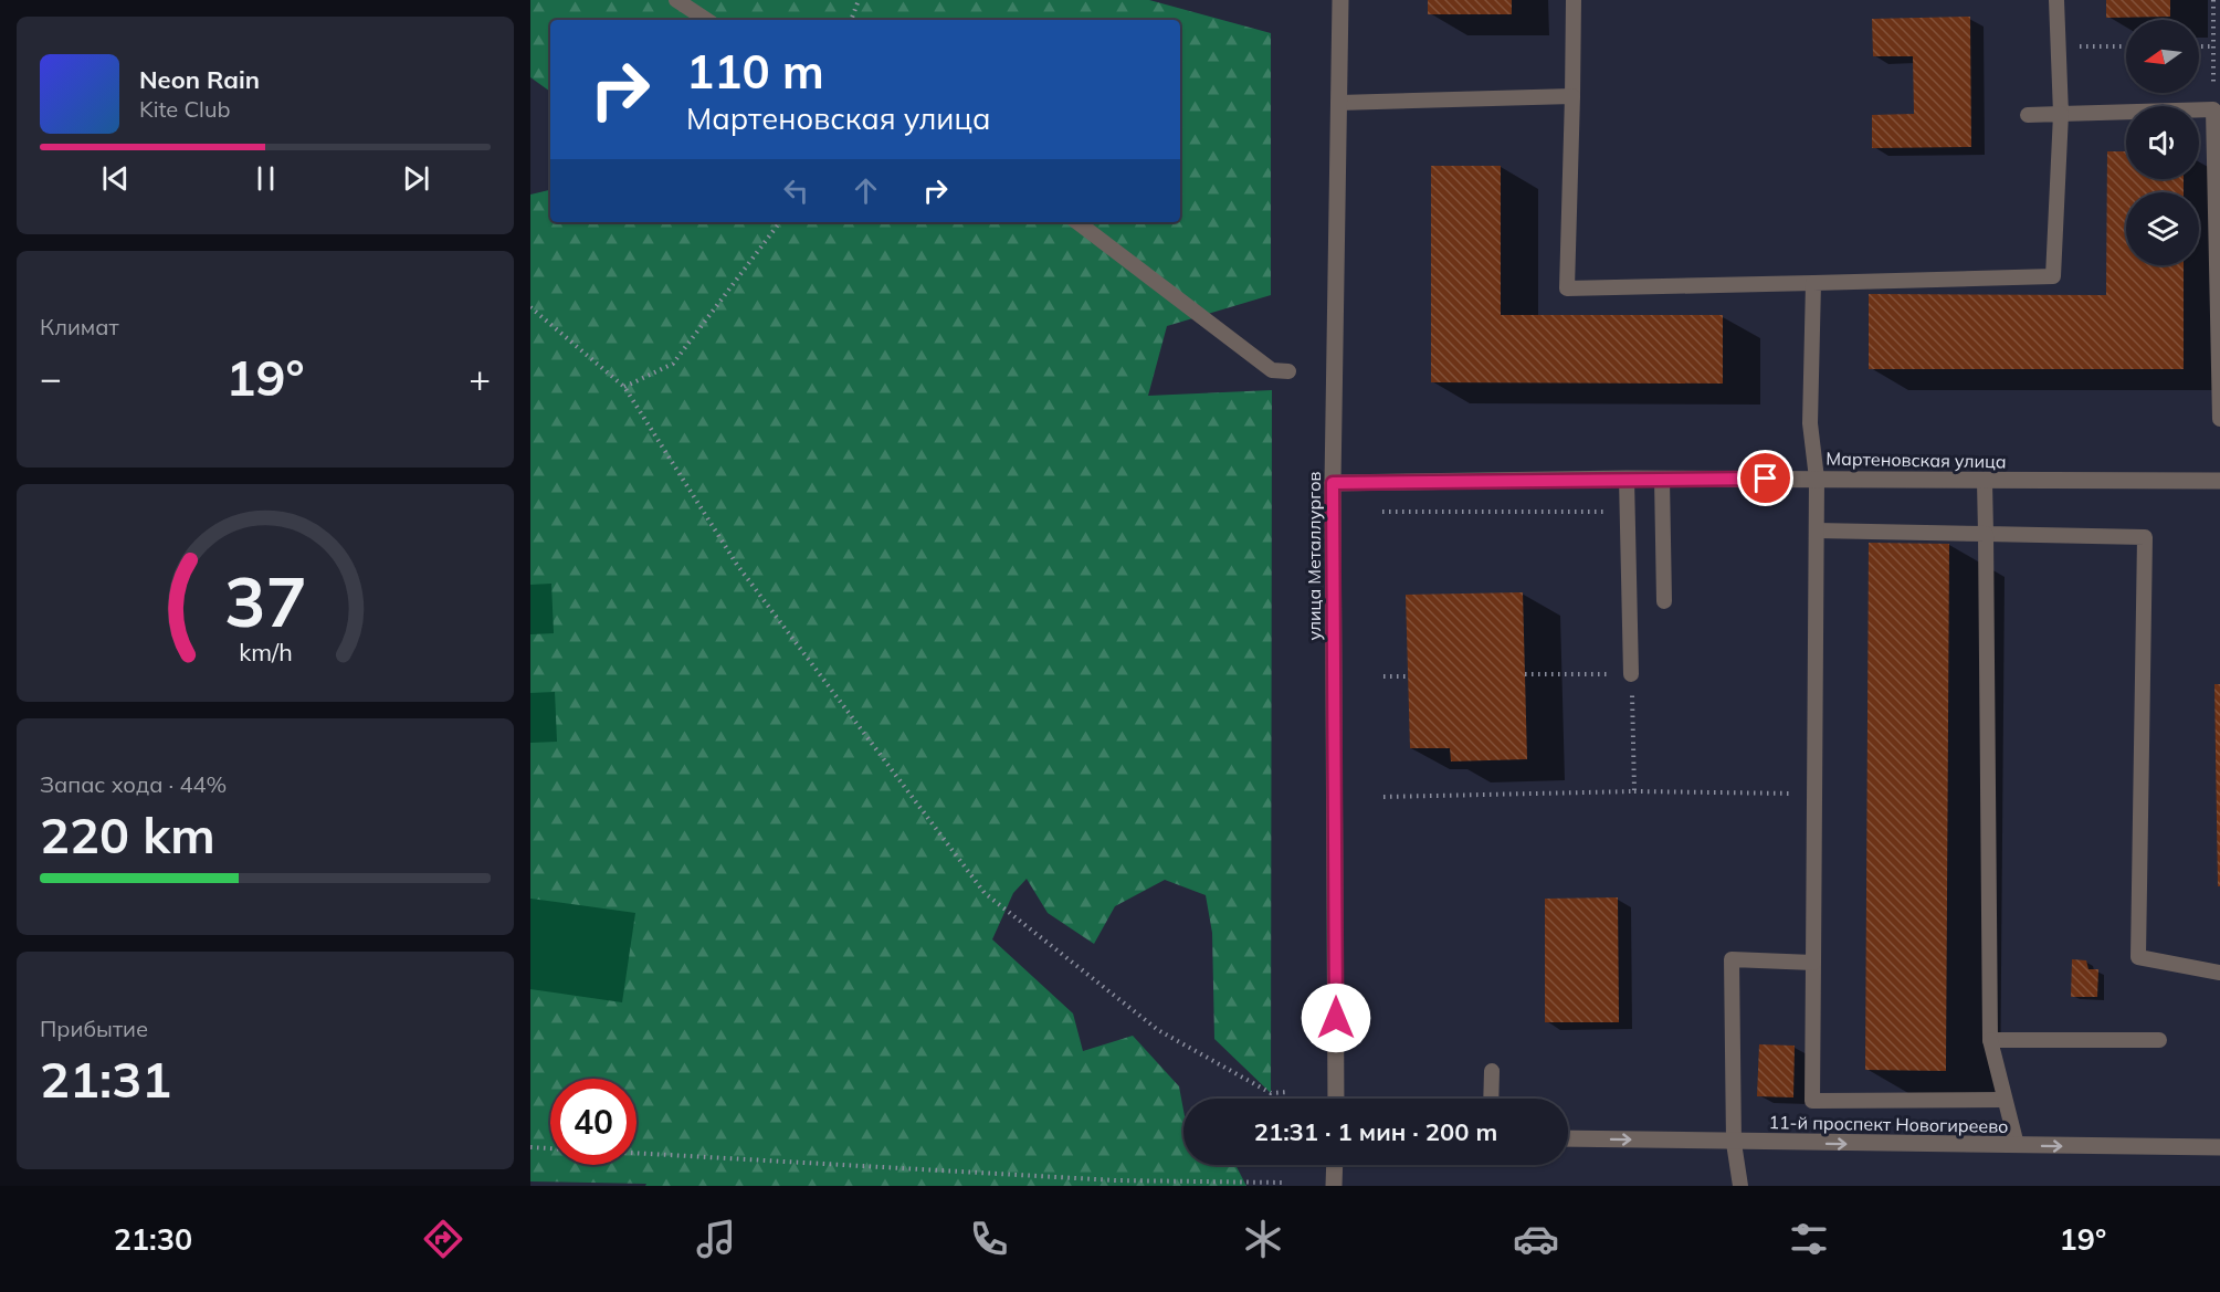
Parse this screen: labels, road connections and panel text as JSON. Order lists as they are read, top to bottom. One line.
{"streets":{"street":["Мартеновская улица","улица Металлургов","11-й проспект Новогиреево"]},"crossings":[["Мартеновская улица","улица Металлургов"]],"one_way":["11-й проспект Новогиреево"],"north":"left","page":{"turn":["110 m","Мартеновская улица"],"song":["Neon Rain","Kite Club"],"tile":["Климат",["Запас хода · 44%","220 km"],["Прибытие","21:31"]],"heat":["−","19°","+"],"limit":"40","trip":"21:31 · 1 мин · 200 m","tabs":["21:30","19°"],"gauge":["37","km/h"]}}
